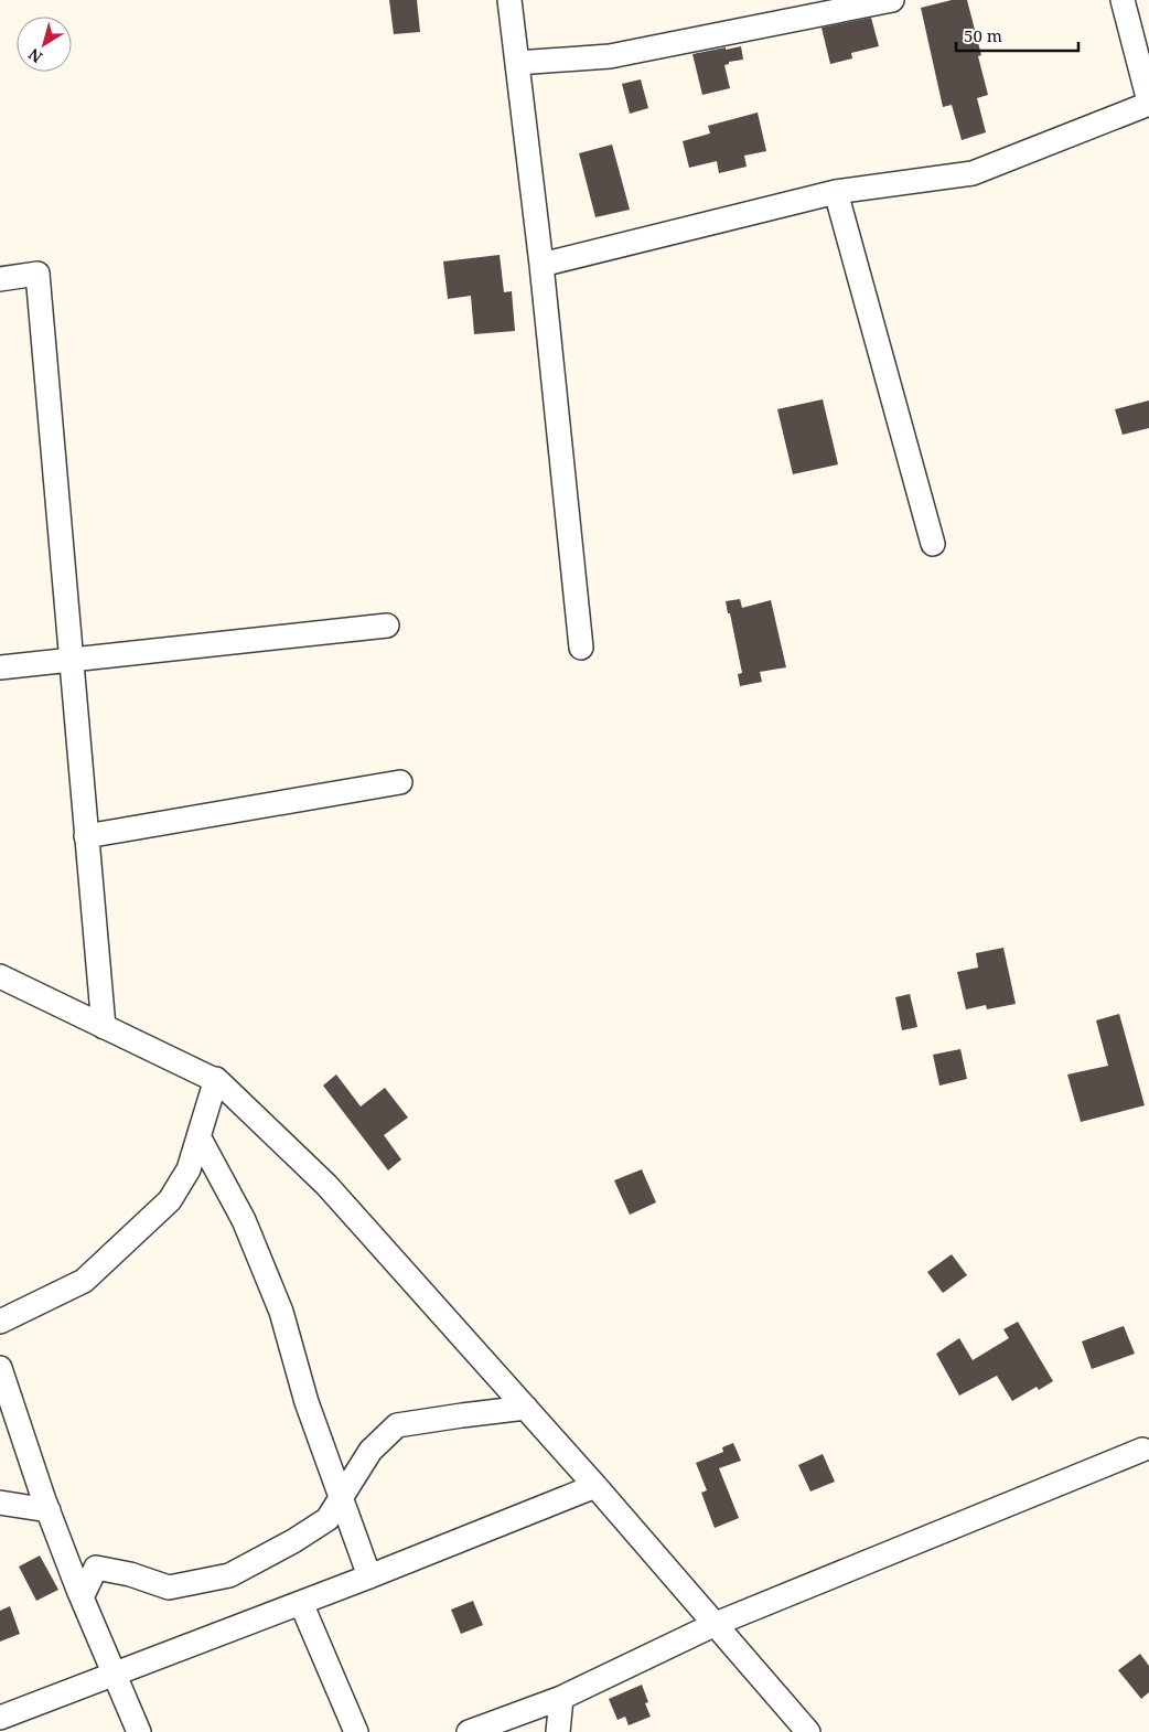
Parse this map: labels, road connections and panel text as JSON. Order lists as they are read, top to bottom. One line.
{"scale_bar":"50 m","north":"bottom left"}
